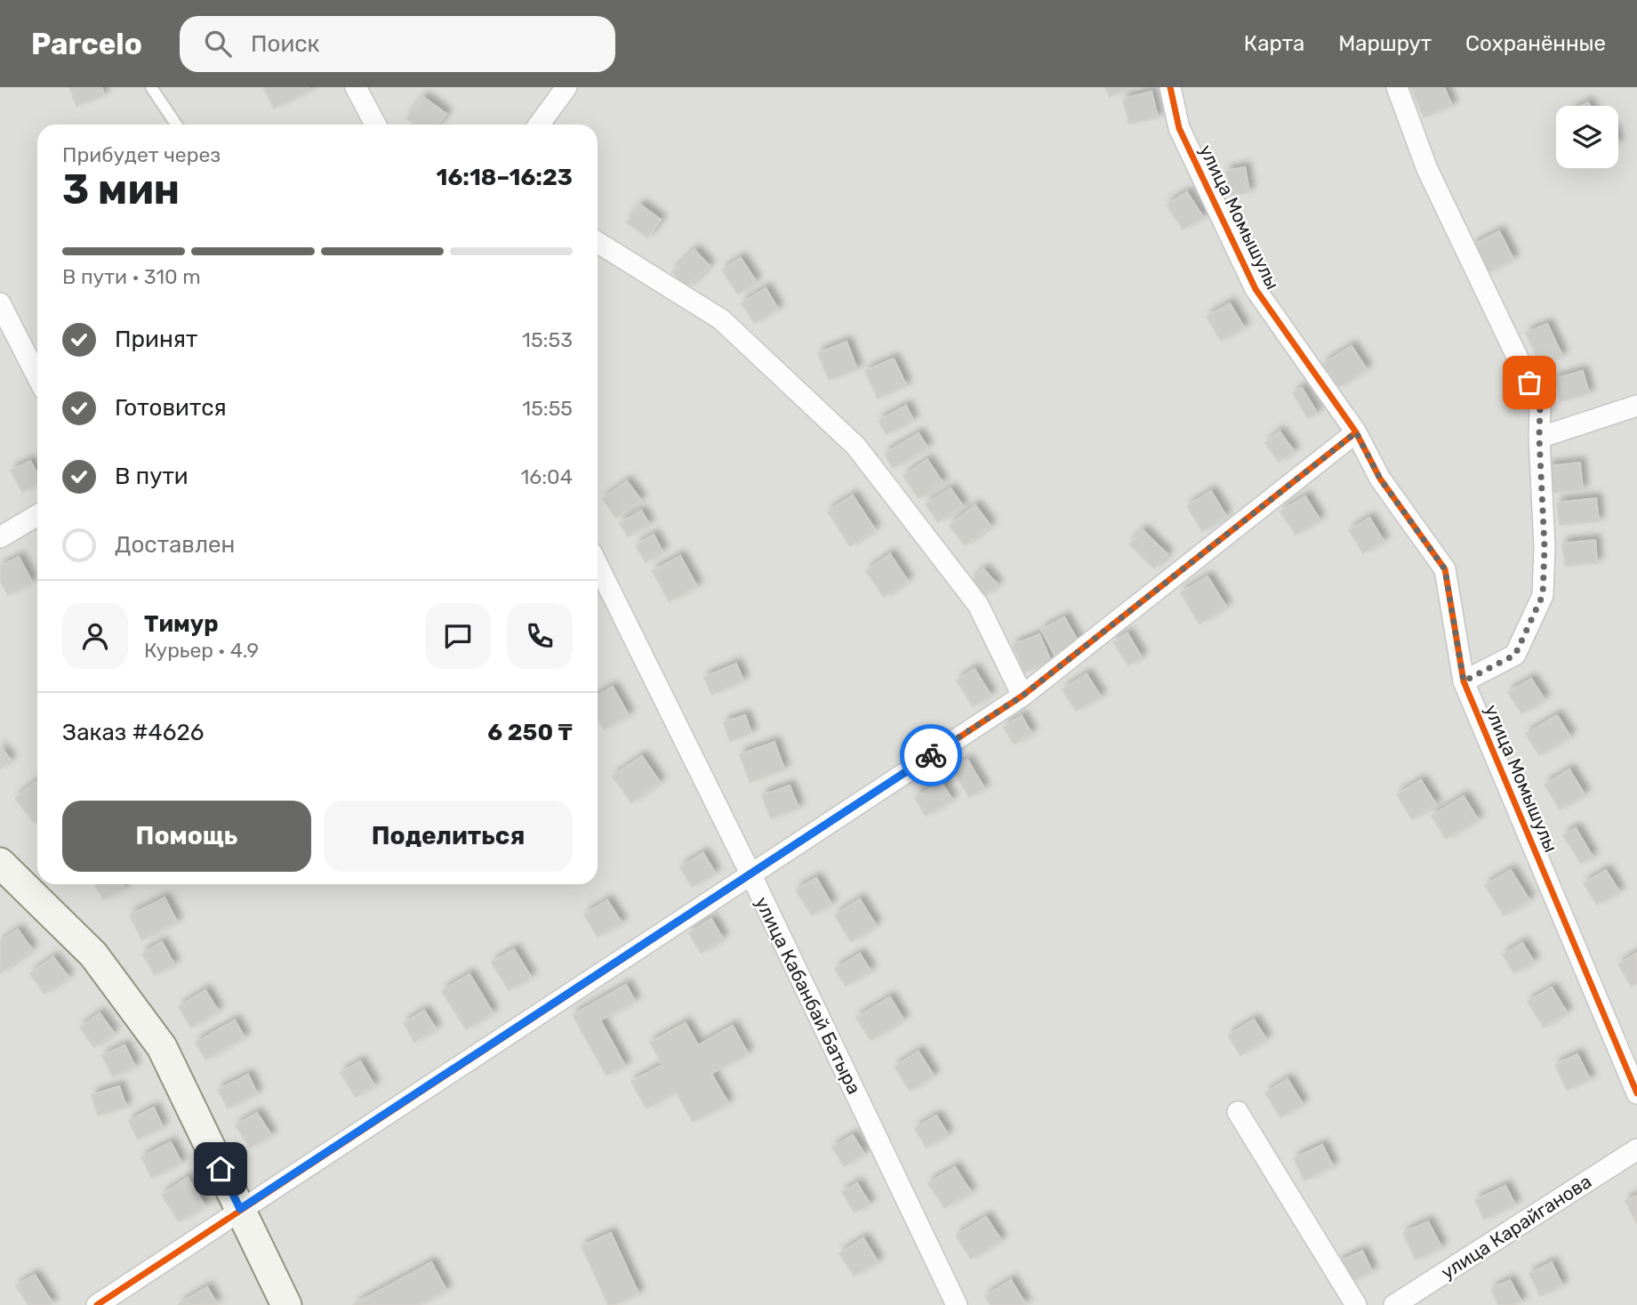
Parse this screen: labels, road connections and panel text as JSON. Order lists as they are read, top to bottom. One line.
{"streets":{"street":["улица Момышулы","улица Кабанбай Батыра","улица Карайганова"]},"page":{"header":"Parcelo","search":"Поиск","nav":["Карта","Маршрут","Сохранённые"],"heading":["3 мин","Прибудет через","16:18–16:23"],"panel":["Тимур","Курьер · 4.9","Заказ #4626","6 250 ₸"],"bar":"В пути · 310 m","list":[["Принят","15:53"],["Готовится","15:55"],["В пути","16:04"],"Доставлен"],"buttons":["Помощь","Поделиться"]}}
